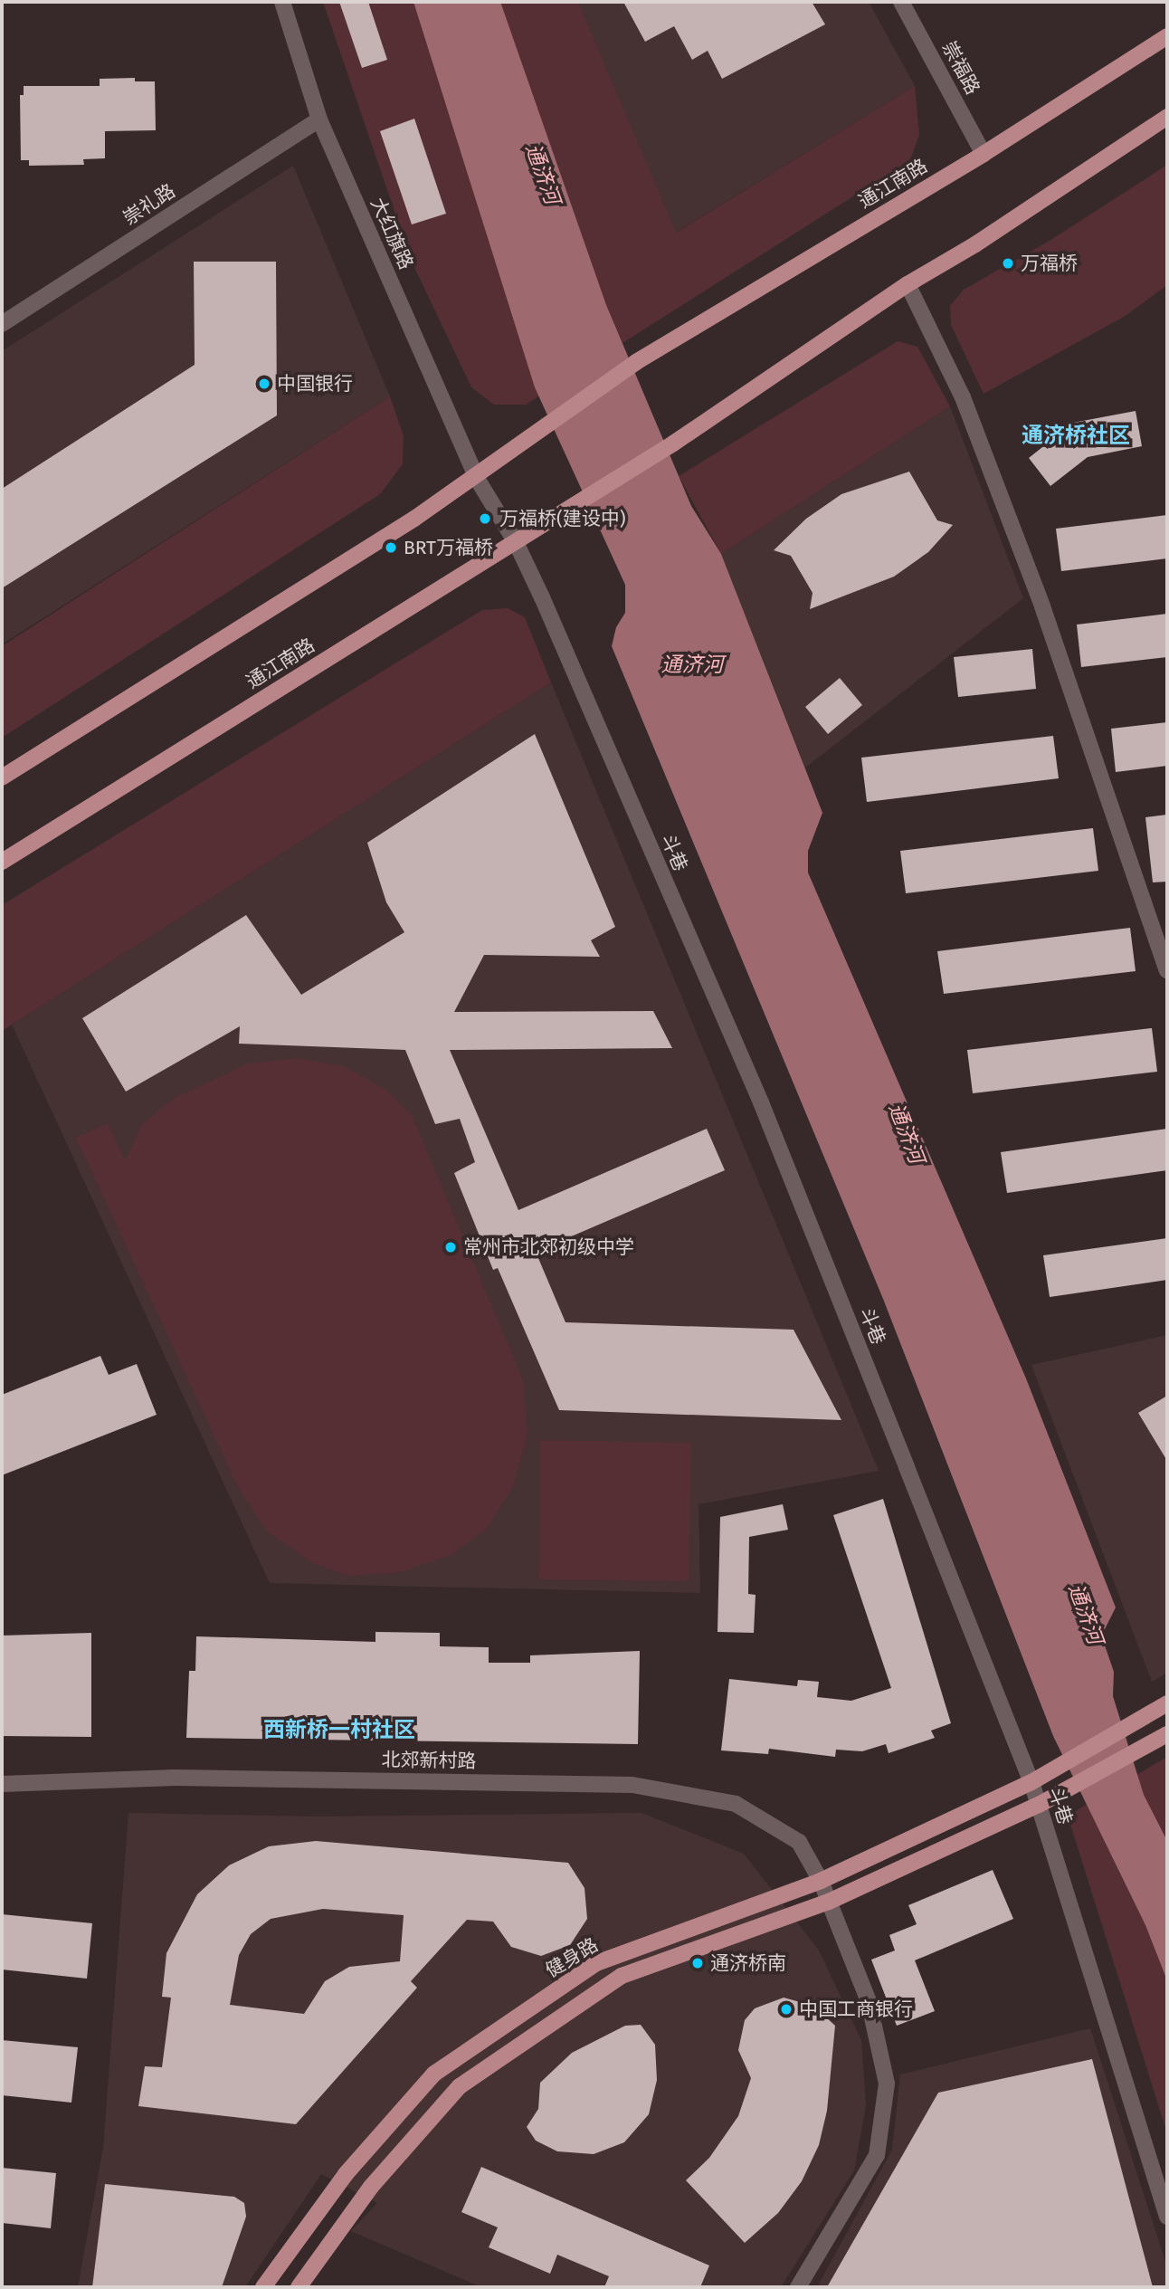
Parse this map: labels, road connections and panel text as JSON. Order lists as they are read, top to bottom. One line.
{"streets":{"main road":["通江南路","健身路"],"street":["崇福路","崇礼路","大红旗路","斗巷","北郊新村路"]},"crossings":[["崇福路","通江南路"],["通江南路","大红旗路"],["通江南路","斗巷"],["崇礼路","大红旗路"],["大红旗路","斗巷"],["斗巷","健身路"],["北郊新村路","健身路"]],"districts":["通济桥社区","西新桥一村社区"],"water":["通济河"],"places":["万福桥","中国银行","万福桥(建设中)","BRT万福桥","常州市北郊初级中学","通济桥南","中国工商银行"]}
